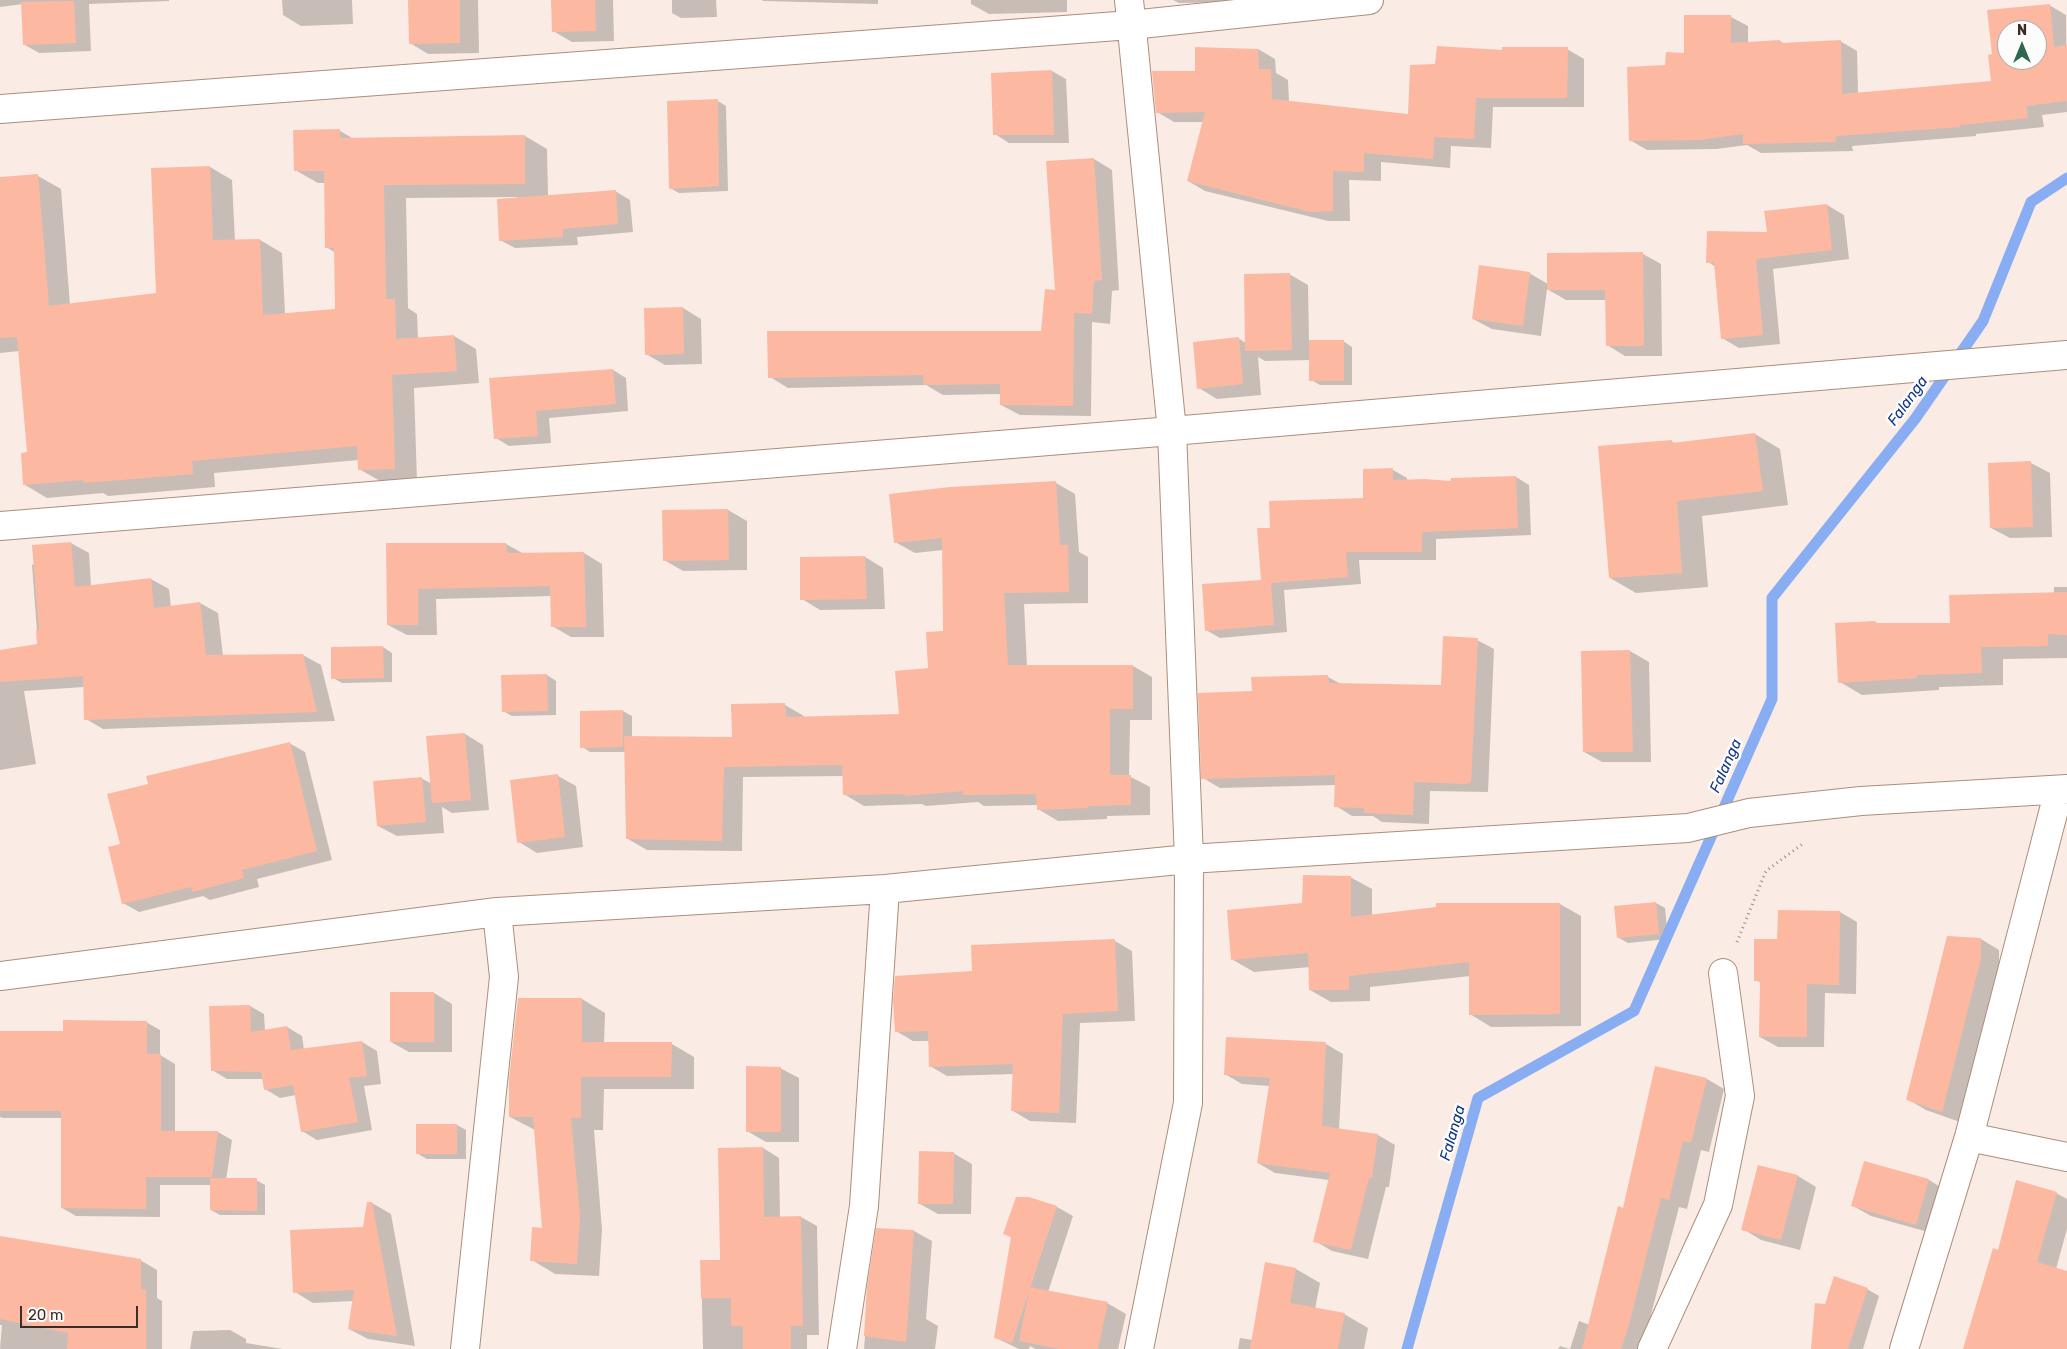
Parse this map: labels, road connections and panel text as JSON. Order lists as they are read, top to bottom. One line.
{"water":["Falanga"],"scale_bar":"20 m","north":"top"}
